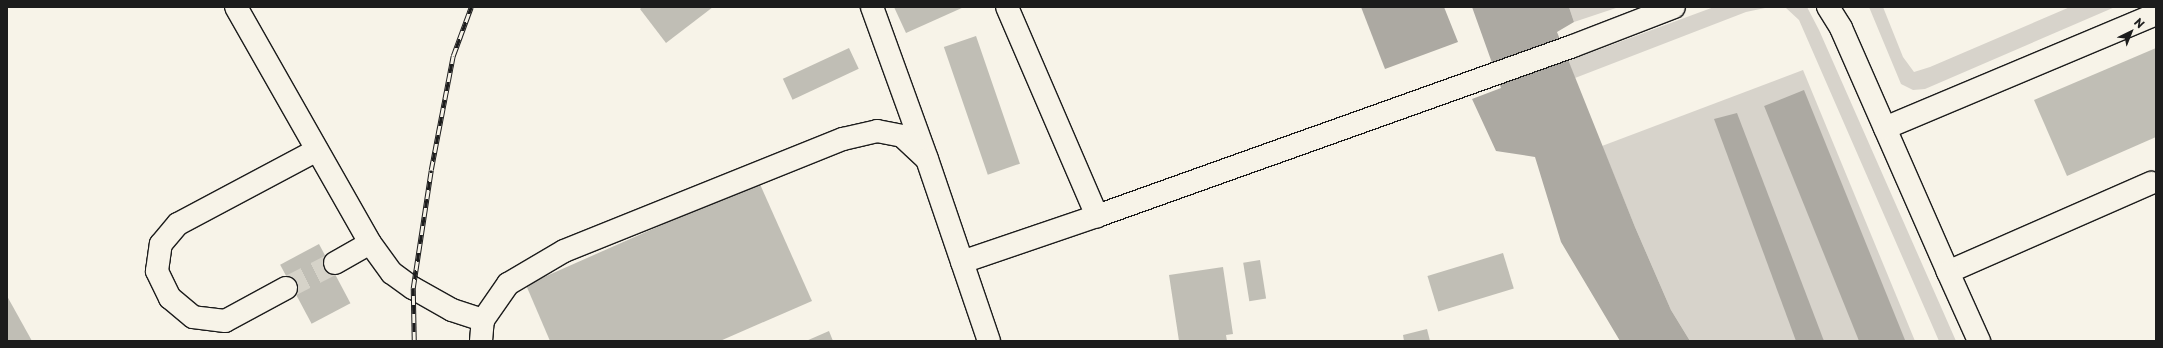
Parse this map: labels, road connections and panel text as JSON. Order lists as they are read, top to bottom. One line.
{"north":"top right"}
